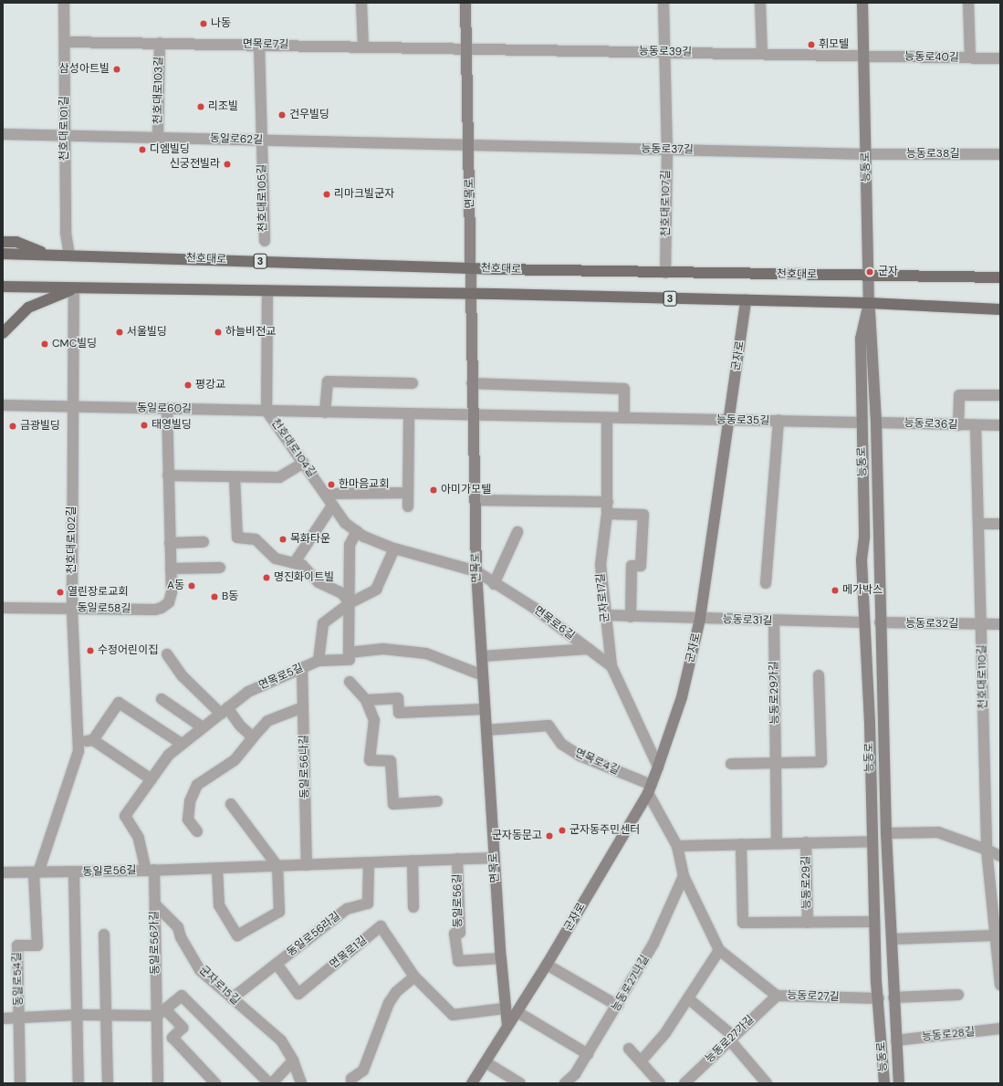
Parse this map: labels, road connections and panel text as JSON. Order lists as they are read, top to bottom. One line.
{"streets":{"main road":["능동로","면목로","천호대로","3","군자로","능동로36길","능동로32길"],"street":["면목로7길","능동로39길","능동로40길","천호대로103길","천호대로101길","동일로62길","능동로37길","능동로38길","천호대로105길","천호대로107길","동일로60길","능동로35길","천호대로104길","천호대로102길","군자로17길","동일로58길","능동로31길","면목로6길","면목로5길","천호대로110길","능동로29가길","면목로4길","동일로56나길","동일로56길","능동로29길","동일로56라길","동일로56가길","면목로1길","동일로54길","능동로27나길","군자로15길","능동로27길","능동로28길","능동로27가길"]},"crossings":[["면목로7길","능동로39길"],["면목로7길","천호대로103길"],["면목로7길","천호대로101길"],["면목로7길","면목로"],["면목로7길","천호대로105길"],["능동로39길","능동로40길"],["능동로39길","능동로"],["능동로39길","면목로"],["능동로39길","천호대로107길"],["능동로40길","능동로"],["천호대로103길","동일로62길"],["천호대로101길","동일로62길"],["천호대로101길","천호대로"],["동일로62길","능동로37길"],["동일로62길","면목로"],["동일로62길","천호대로105길"],["능동로37길","능동로38길"],["능동로37길","능동로"],["능동로37길","면목로"],["능동로37길","천호대로107길"],["능동로38길","능동로"],["능동로","천호대로"],["능동로","3"],["능동로","능동로35길"],["능동로","능동로36길"],["능동로","능동로31길"],["능동로","능동로32길"],["능동로","능동로29길"],["능동로","능동로27길"],["능동로","능동로28길"],["면목로","천호대로"],["면목로","3"],["면목로","군자로"],["면목로","동일로60길"],["면목로","능동로35길"],["면목로","천호대로104길"],["면목로","면목로6길"],["면목로","면목로5길"],["면목로","면목로4길"],["면목로","동일로56길"],["면목로","면목로1길"],["천호대로107길","천호대로"],["3","군자로"],["3","천호대로104길"],["3","천호대로102길"],["군자로","능동로35길"],["군자로","군자로17길"],["군자로","능동로31길"],["군자로","면목로4길"],["군자로","능동로27길"],["동일로60길","능동로35길"],["동일로60길","천호대로104길"],["동일로60길","천호대로102길"],["동일로60길","동일로58길"],["능동로35길","능동로36길"],["능동로35길","군자로17길"],["능동로36길","천호대로110길"],["천호대로104길","면목로6길"],["천호대로102길","동일로58길"],["천호대로102길","동일로56길"],["천호대로102길","동일로54길"],["군자로17길","능동로31길"],["군자로17길","면목로6길"],["능동로31길","능동로32길"],["능동로31길","능동로29가길"],["능동로32길","천호대로110길"],["면목로5길","동일로56나길"],["면목로5길","동일로56길"],["면목로5길","동일로56가길"],["능동로29가길","능동로29길"],["면목로4길","능동로27길"],["동일로56나길","동일로56길"],["동일로56길","동일로56라길"],["동일로56길","동일로56가길"],["동일로56길","동일로54길"],["능동로29길","능동로27길"],["동일로56라길","면목로1길"],["동일로56라길","군자로15길"],["동일로56가길","동일로54길"],["동일로56가길","군자로15길"],["능동로27나길","능동로27길"],["능동로27길","능동로27가길"]],"places":["나동","휘모텔","삼성아트빌","리조빌","건우빌딩","디엠빌딩","신궁전빌라","리마크빌군자","군자","서울빌딩","하늘비전교","CMC빌딩","평강교","태영빌딩","금광빌딩","한마음교회","아미가모텔","목화타운","명진화이트빌","A동","메가박스","열린장로교회","B동","수정어린이집","군자동주민센터","군자동문고"]}
